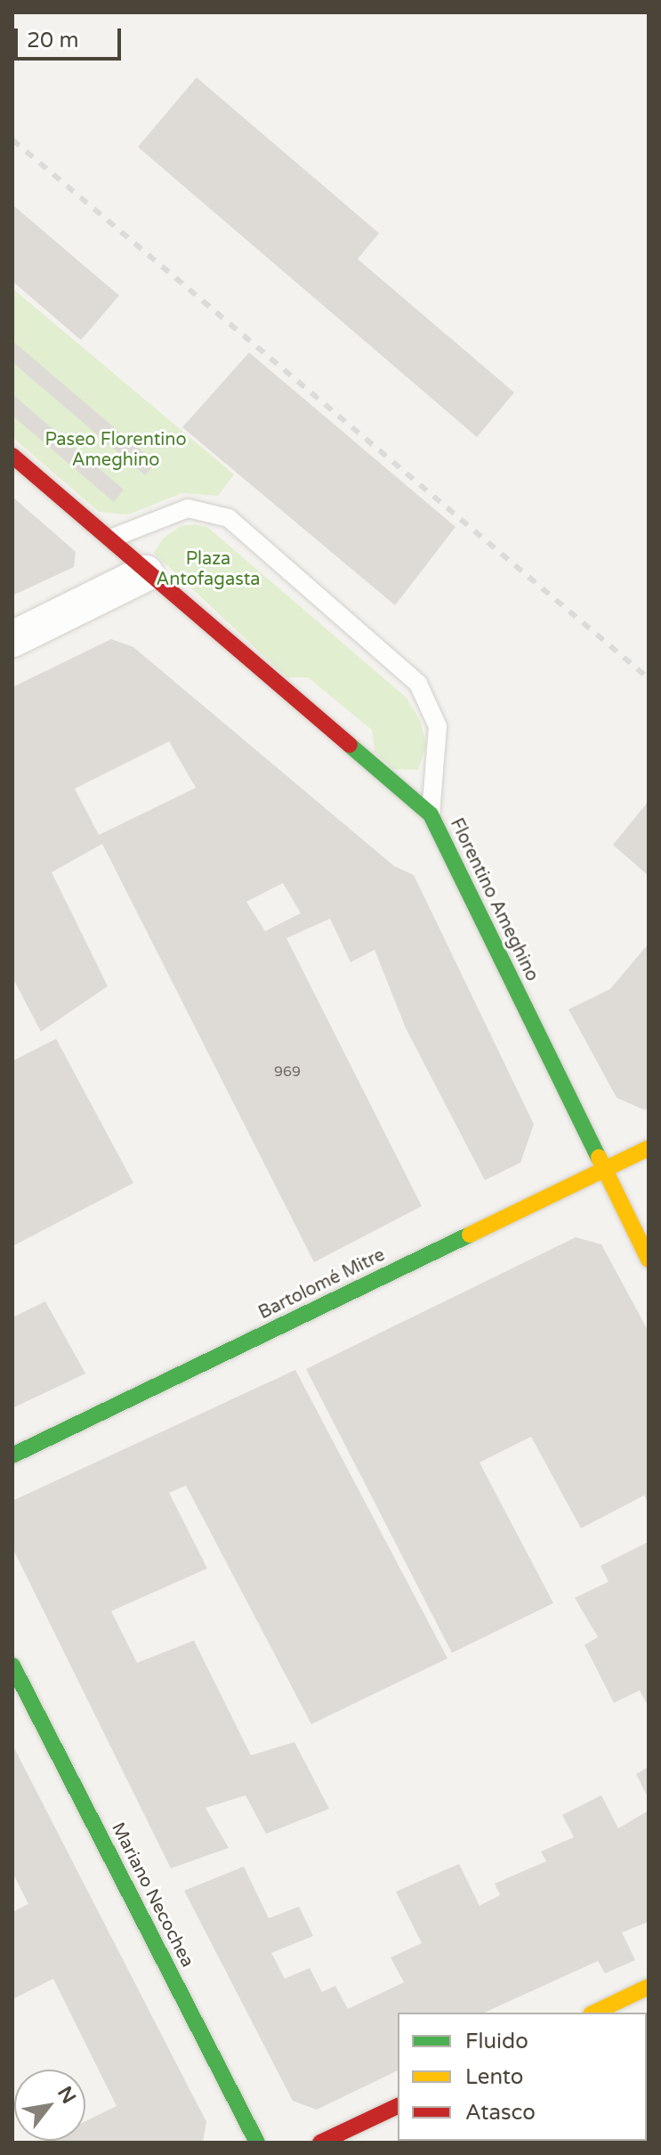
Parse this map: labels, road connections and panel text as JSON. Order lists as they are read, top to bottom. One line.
{"streets":{"street":["Florentino Ameghino","Bartolomé Mitre","Mariano Necochea"]},"crossings":[["Florentino Ameghino","Bartolomé Mitre"]],"parks":["Paseo Florentino Ameghino","Plaza Antofagasta"],"house_numbers":["969"],"legend":["Fluido","Lento","Atasco"],"scale_bar":"20 m","north":"top right"}
